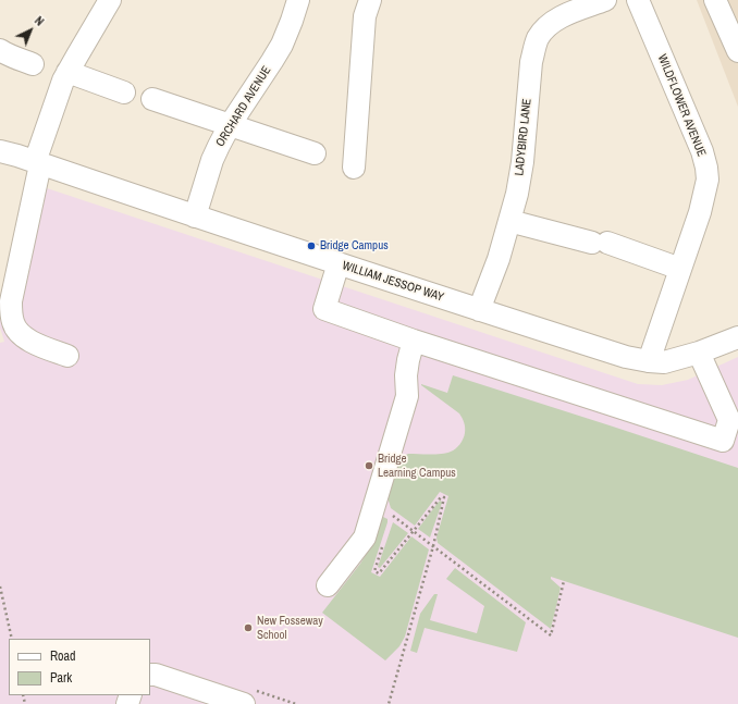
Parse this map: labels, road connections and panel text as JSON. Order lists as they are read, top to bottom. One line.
{"streets":{"street":["WILDFLOWER AVENUE","ORCHARD AVENUE","LADYBIRD LANE","WILLIAM JESSOP WAY"]},"crossings":[["WILDFLOWER AVENUE","WILLIAM JESSOP WAY"],["ORCHARD AVENUE","WILLIAM JESSOP WAY"],["LADYBIRD LANE","WILLIAM JESSOP WAY"]],"places":["Bridge Campus","Bridge Learning Campus","New Fosseway School"],"legend":["Road","Park"],"north":"top right"}
